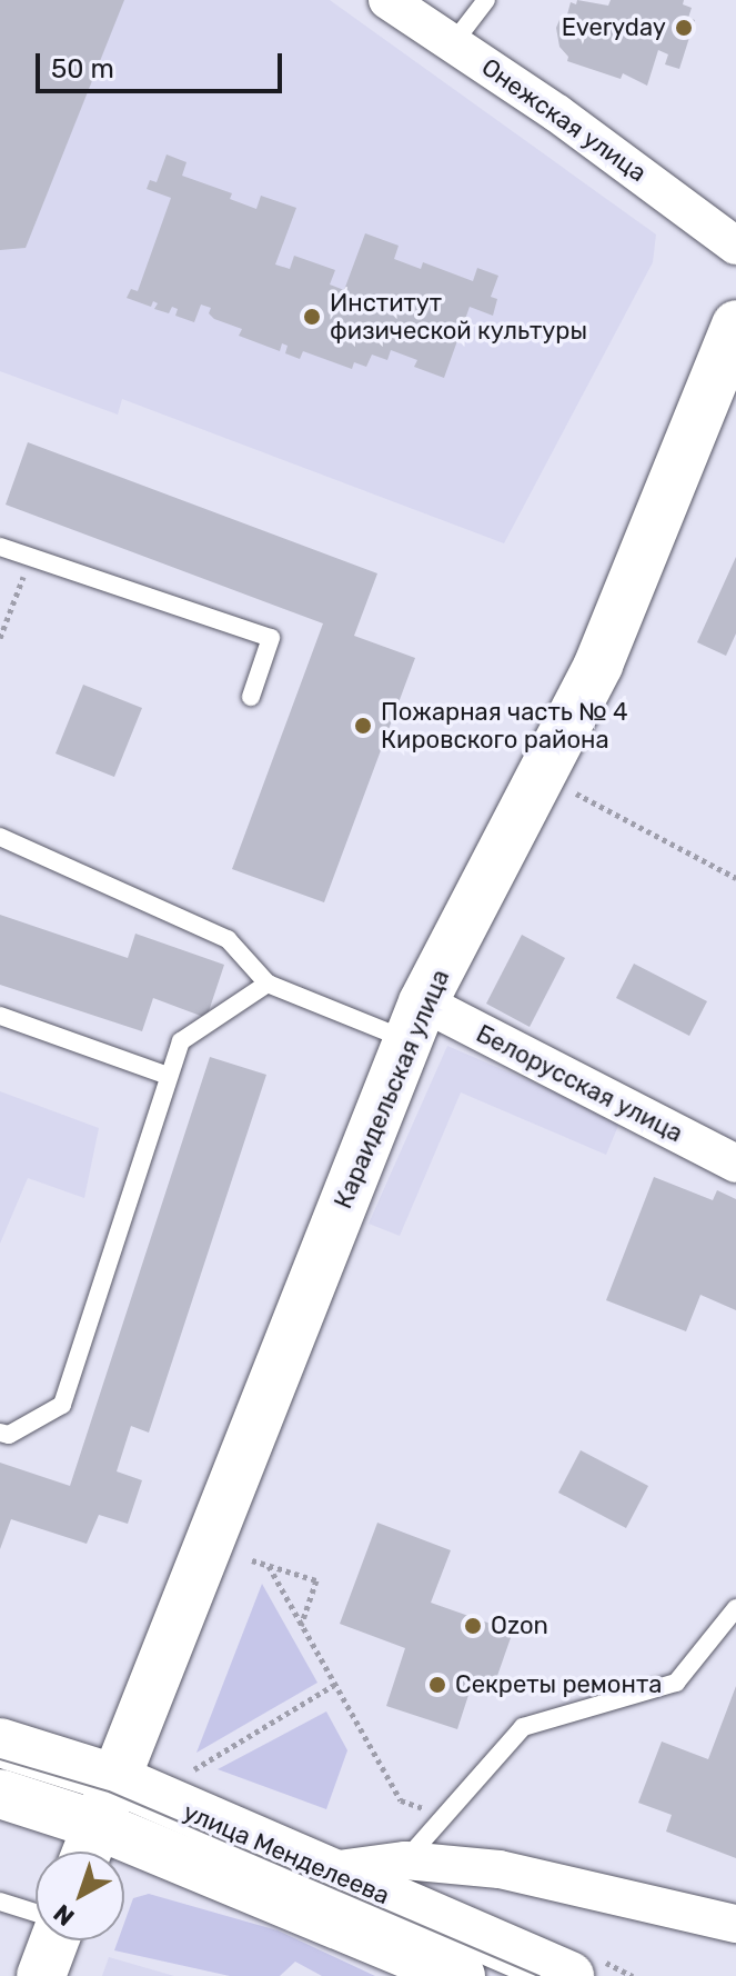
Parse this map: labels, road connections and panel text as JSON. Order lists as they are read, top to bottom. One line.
{"streets":{"street":["Онежская улица","Белорусская улица","Караидельская улица","улица Менделеева"]},"crossings":[["Белорусская улица","Караидельская улица"],["Караидельская улица","улица Менделеева"]],"places":["Everyday","Институт физической культуры","Пожарная часть № 4 Кировского района","Ozon","Секреты ремонта"],"scale_bar":"50 m","north":"bottom left"}
